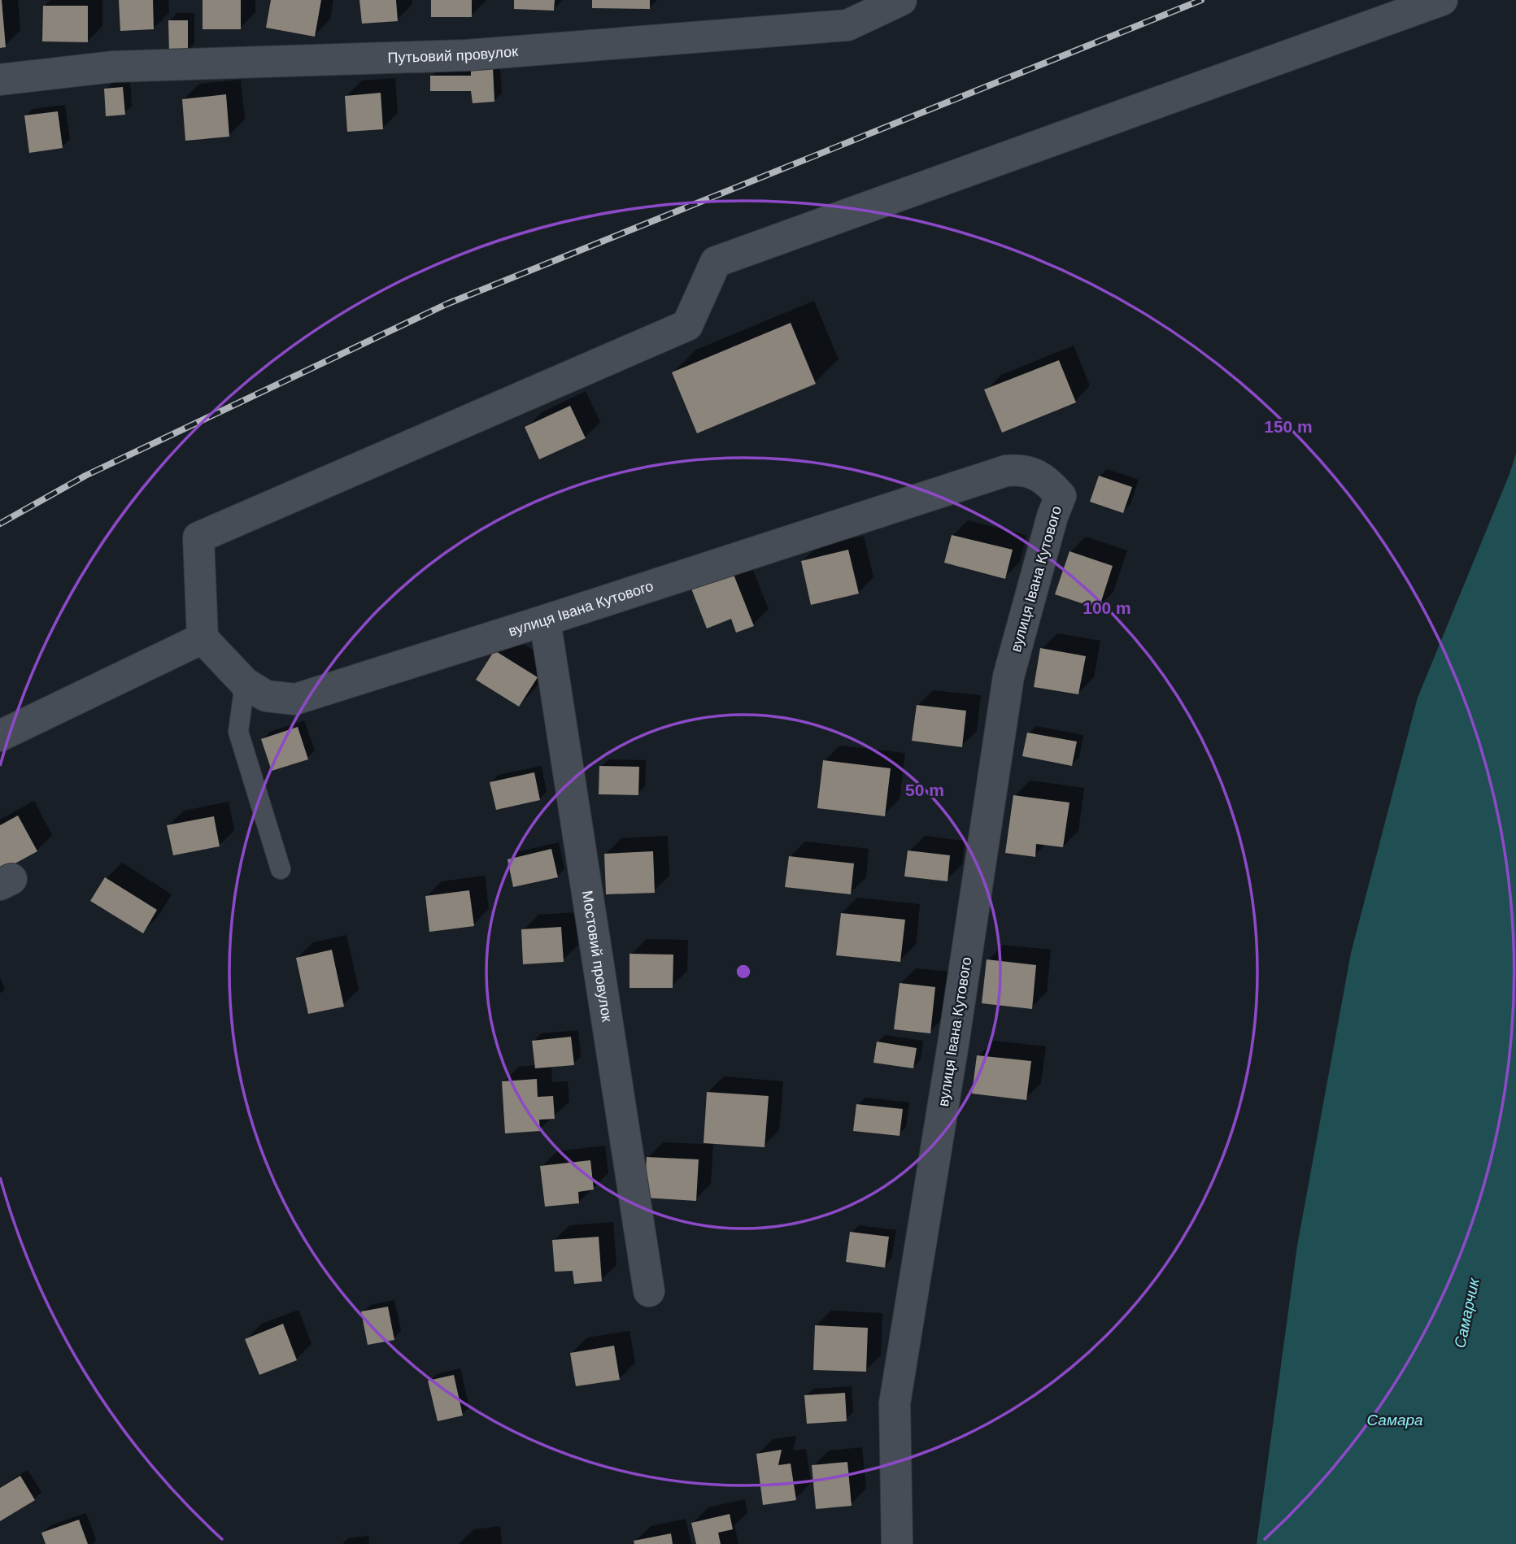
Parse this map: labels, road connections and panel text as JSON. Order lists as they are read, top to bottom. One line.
{"streets":{"street":["Путьовий провулок","вулиця Івана Кутового","Мостовий провулок"]},"crossings":[["вулиця Івана Кутового","Мостовий провулок"]],"water":["Самарчик","Самара"],"rings":["150 m","100 m","50 m"]}
